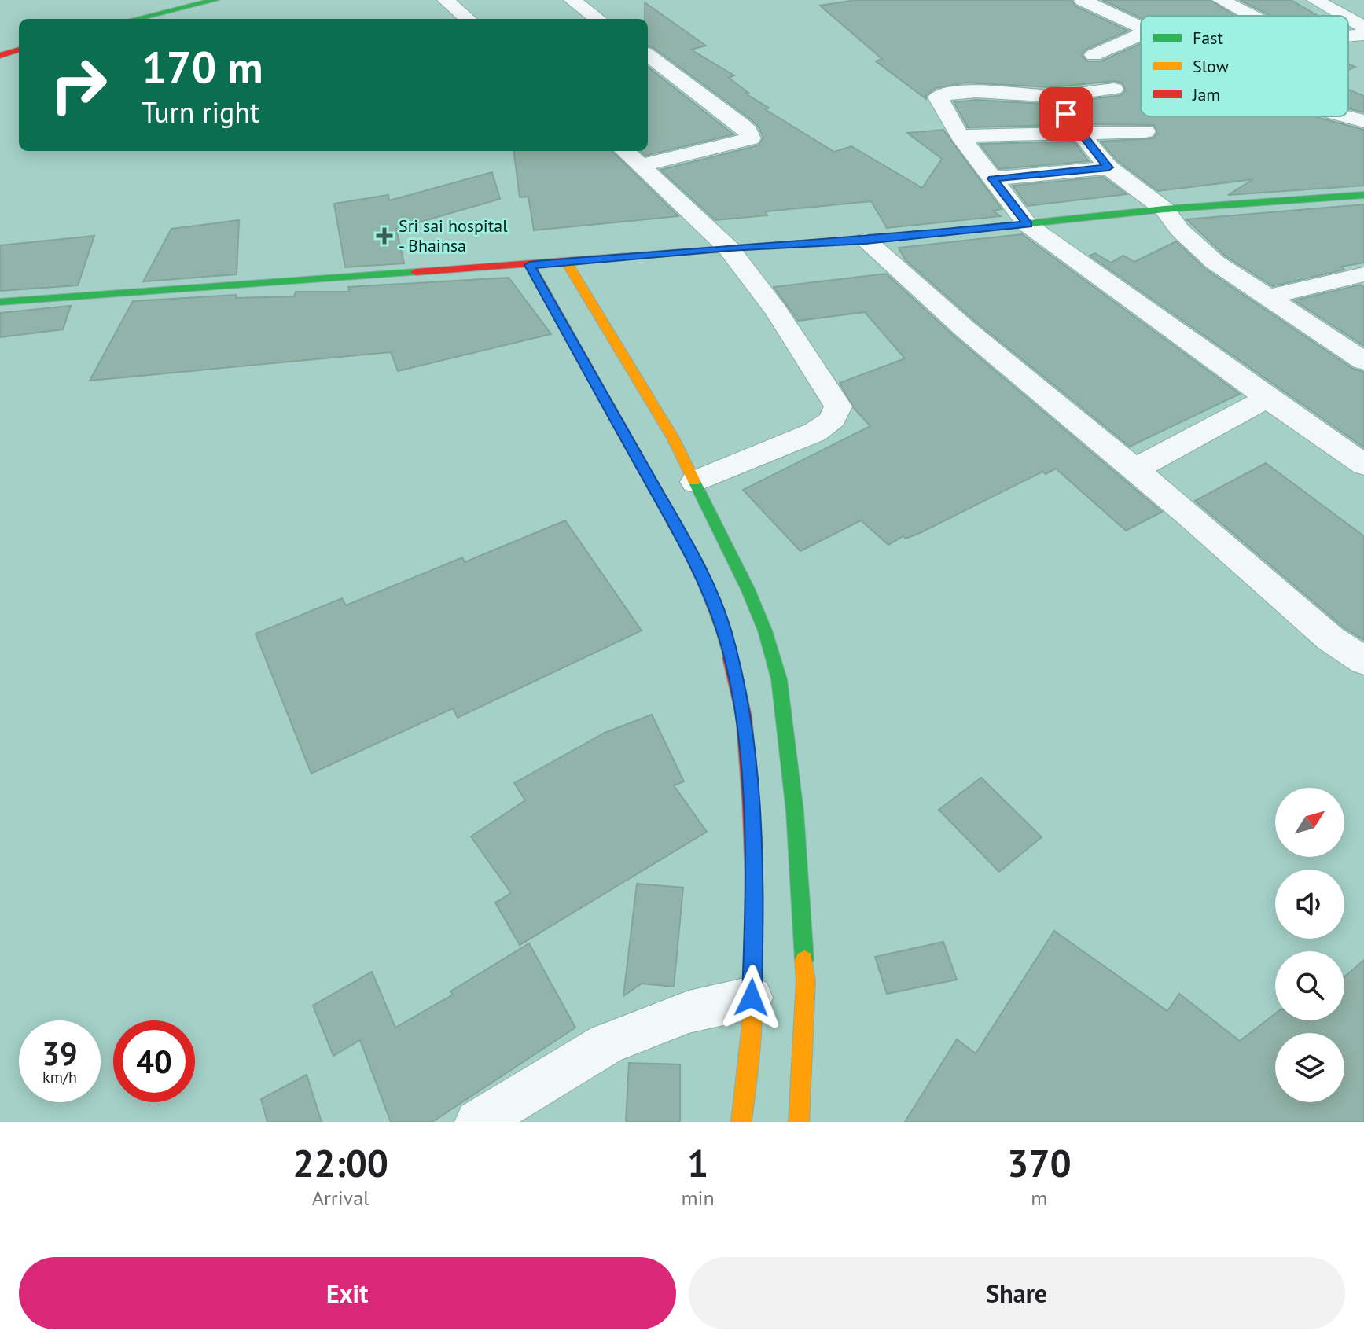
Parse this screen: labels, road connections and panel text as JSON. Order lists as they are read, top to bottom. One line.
{"places":{"health":["Sri sai hospital - Bhainsa"]},"legend":["Fast","Slow","Jam"],"north":"top right","page":{"turn":["170 m","Turn right"],"speed":"39 km/h","limit":"40","eta":["22:00","Arrival","1","min","370","m"],"buttons":["Exit","Share"]}}
